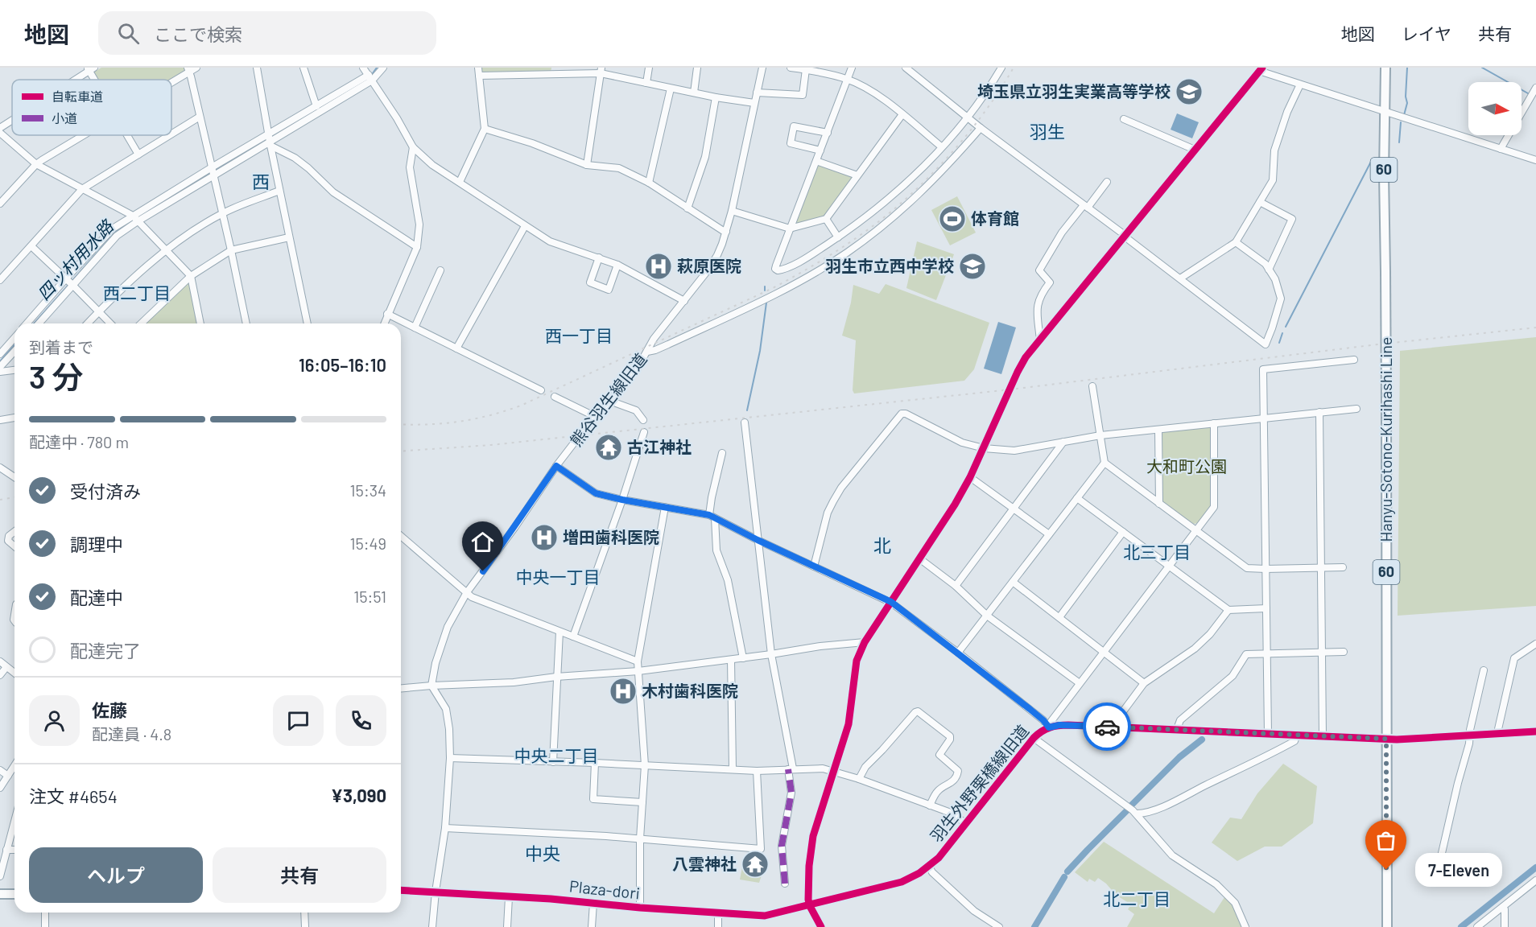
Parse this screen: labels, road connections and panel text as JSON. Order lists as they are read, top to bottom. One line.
{"streets":{"main road":["60","Hanyu-Sotono-Kurihashi Line"],"street":["熊谷羽生線旧道","羽生外野栗橋線旧道","Plaza-dori"]},"crossings":[["Hanyu-Sotono-Kurihashi Line","羽生外野栗橋線旧道"],["羽生外野栗橋線旧道","Plaza-dori"]],"districts":["羽生","西","西二丁目","西一丁目","北","北三丁目","中央一丁目","中央二丁目","中央","北二丁目"],"water":["四ッ村用水路"],"parks":["大和町公園"],"places":{"school or university":["埼玉県立羽生実業高等学校","羽生市立西中学校"],"sports":["体育館"],"hospital":["萩原医院","増田歯科医院","木村歯科医院"],"temple":["古江神社","八雲神社"],"other":["7-Eleven"]},"legend":["自転車道","小道"],"north":"right","page":{"header":"地図","search":"ここで検索","nav":["地図","レイヤ","共有"],"heading":["3 分","到着まで","16:05–16:10"],"panel":["佐藤","配達員 · 4.8","注文 #4654","¥3,090"],"bar":"配達中 · 780 m","list":[["受付済み","15:34"],["調理中","15:49"],["配達中","15:51"],"配達完了"],"buttons":["ヘルプ","共有"],"bubble":"7-Eleven"}}
